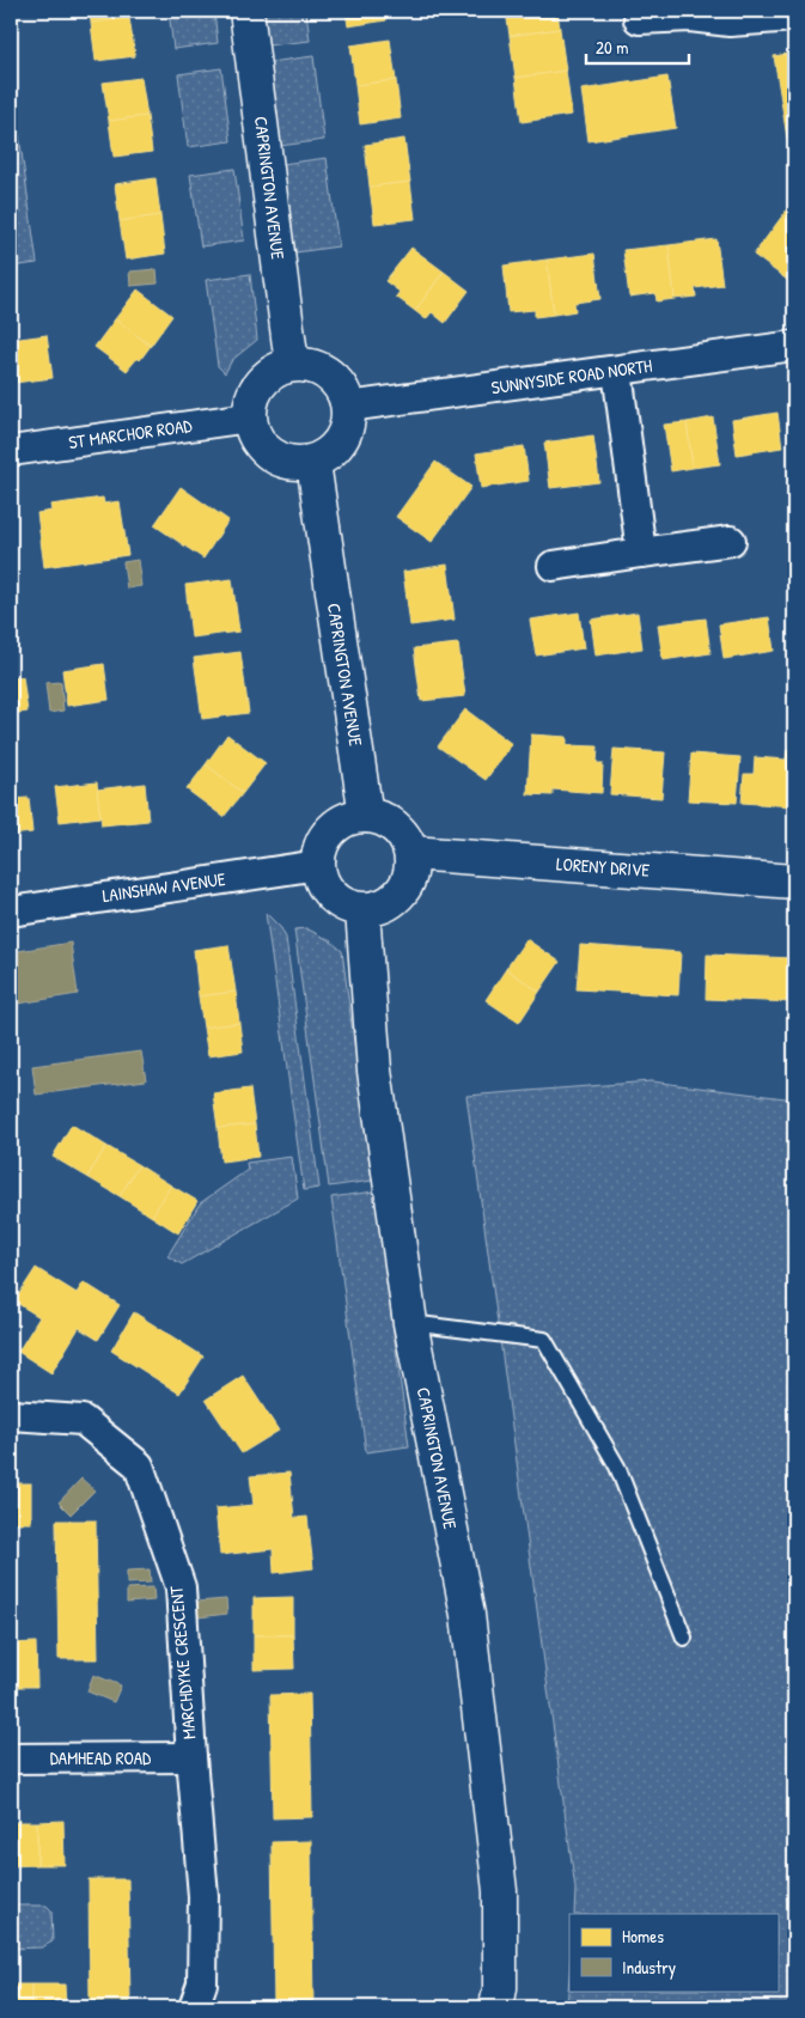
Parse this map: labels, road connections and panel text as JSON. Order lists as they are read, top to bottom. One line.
{"streets":{"street":["CAPRINGTON AVENUE","SUNNYSIDE ROAD NORTH","ST MARCHOR ROAD","LORENY DRIVE","LAINSHAW AVENUE","MARCHDYKE CRESCENT","DAMHEAD ROAD"]},"crossings":[["CAPRINGTON AVENUE","SUNNYSIDE ROAD NORTH"],["CAPRINGTON AVENUE","ST MARCHOR ROAD"],["CAPRINGTON AVENUE","LORENY DRIVE"],["CAPRINGTON AVENUE","LAINSHAW AVENUE"],["SUNNYSIDE ROAD NORTH","ST MARCHOR ROAD"],["LORENY DRIVE","LAINSHAW AVENUE"],["MARCHDYKE CRESCENT","DAMHEAD ROAD"]],"legend":["Homes","Industry"],"scale_bar":"20 m"}
